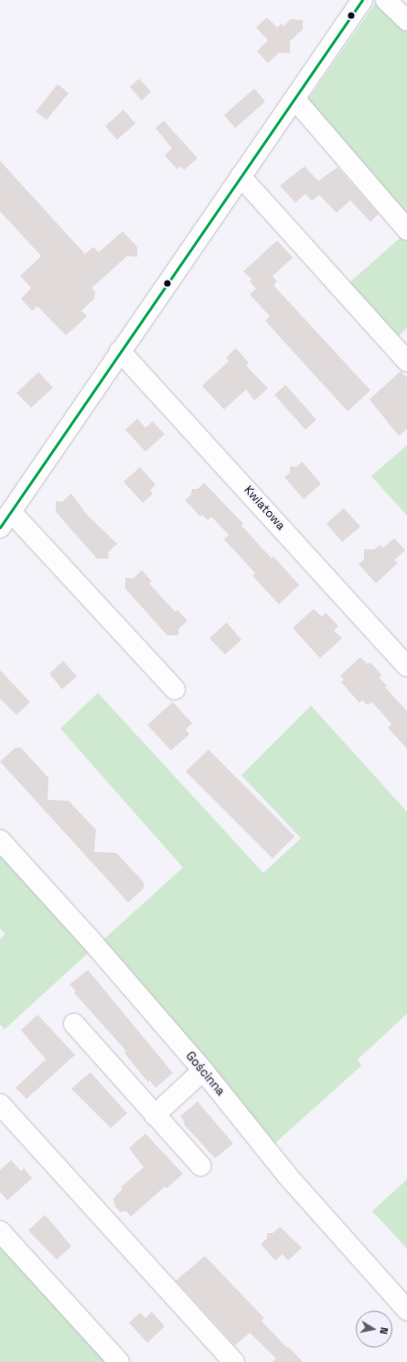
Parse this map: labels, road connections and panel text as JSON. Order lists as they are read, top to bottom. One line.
{"streets":{"street":["Kwiatowa","Gościnna"]},"north":"right"}
